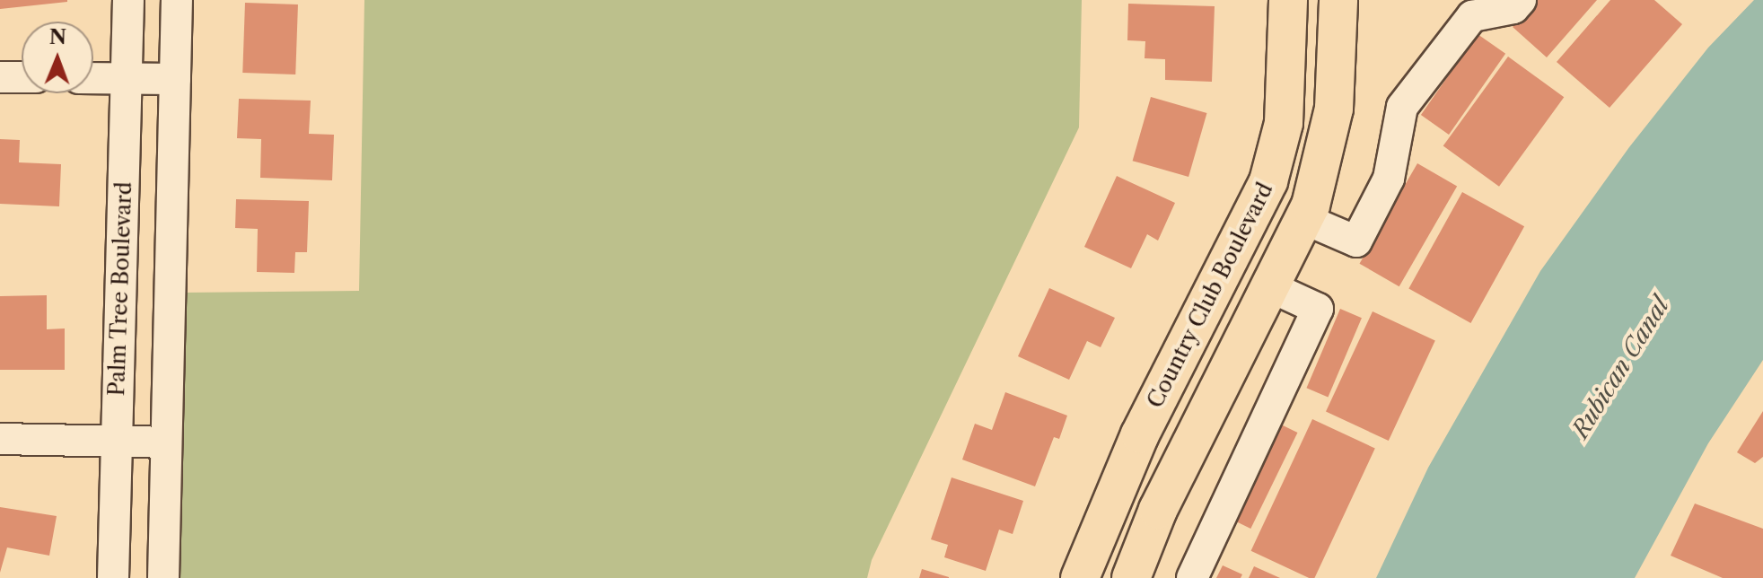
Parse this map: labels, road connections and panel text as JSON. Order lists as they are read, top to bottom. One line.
{"streets":{"main road":["Country Club Boulevard"],"street":["Palm Tree Boulevard"]},"water":["Rubican Canal"],"north":"top"}
